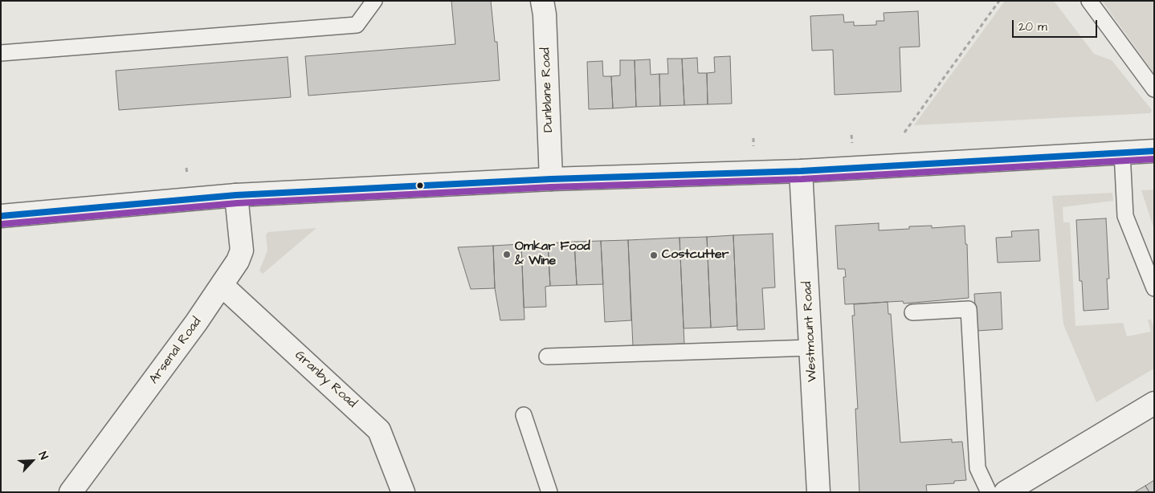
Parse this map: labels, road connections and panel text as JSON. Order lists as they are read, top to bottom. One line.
{"streets":{"main road":["Dunblane Road","Westmount Road","Arsenal Road","Granby Road"]},"crossings":[["Arsenal Road","Granby Road"]],"places":["Omkar Food & Wine","Costcutter"],"scale_bar":"20 m","north":"top right"}
